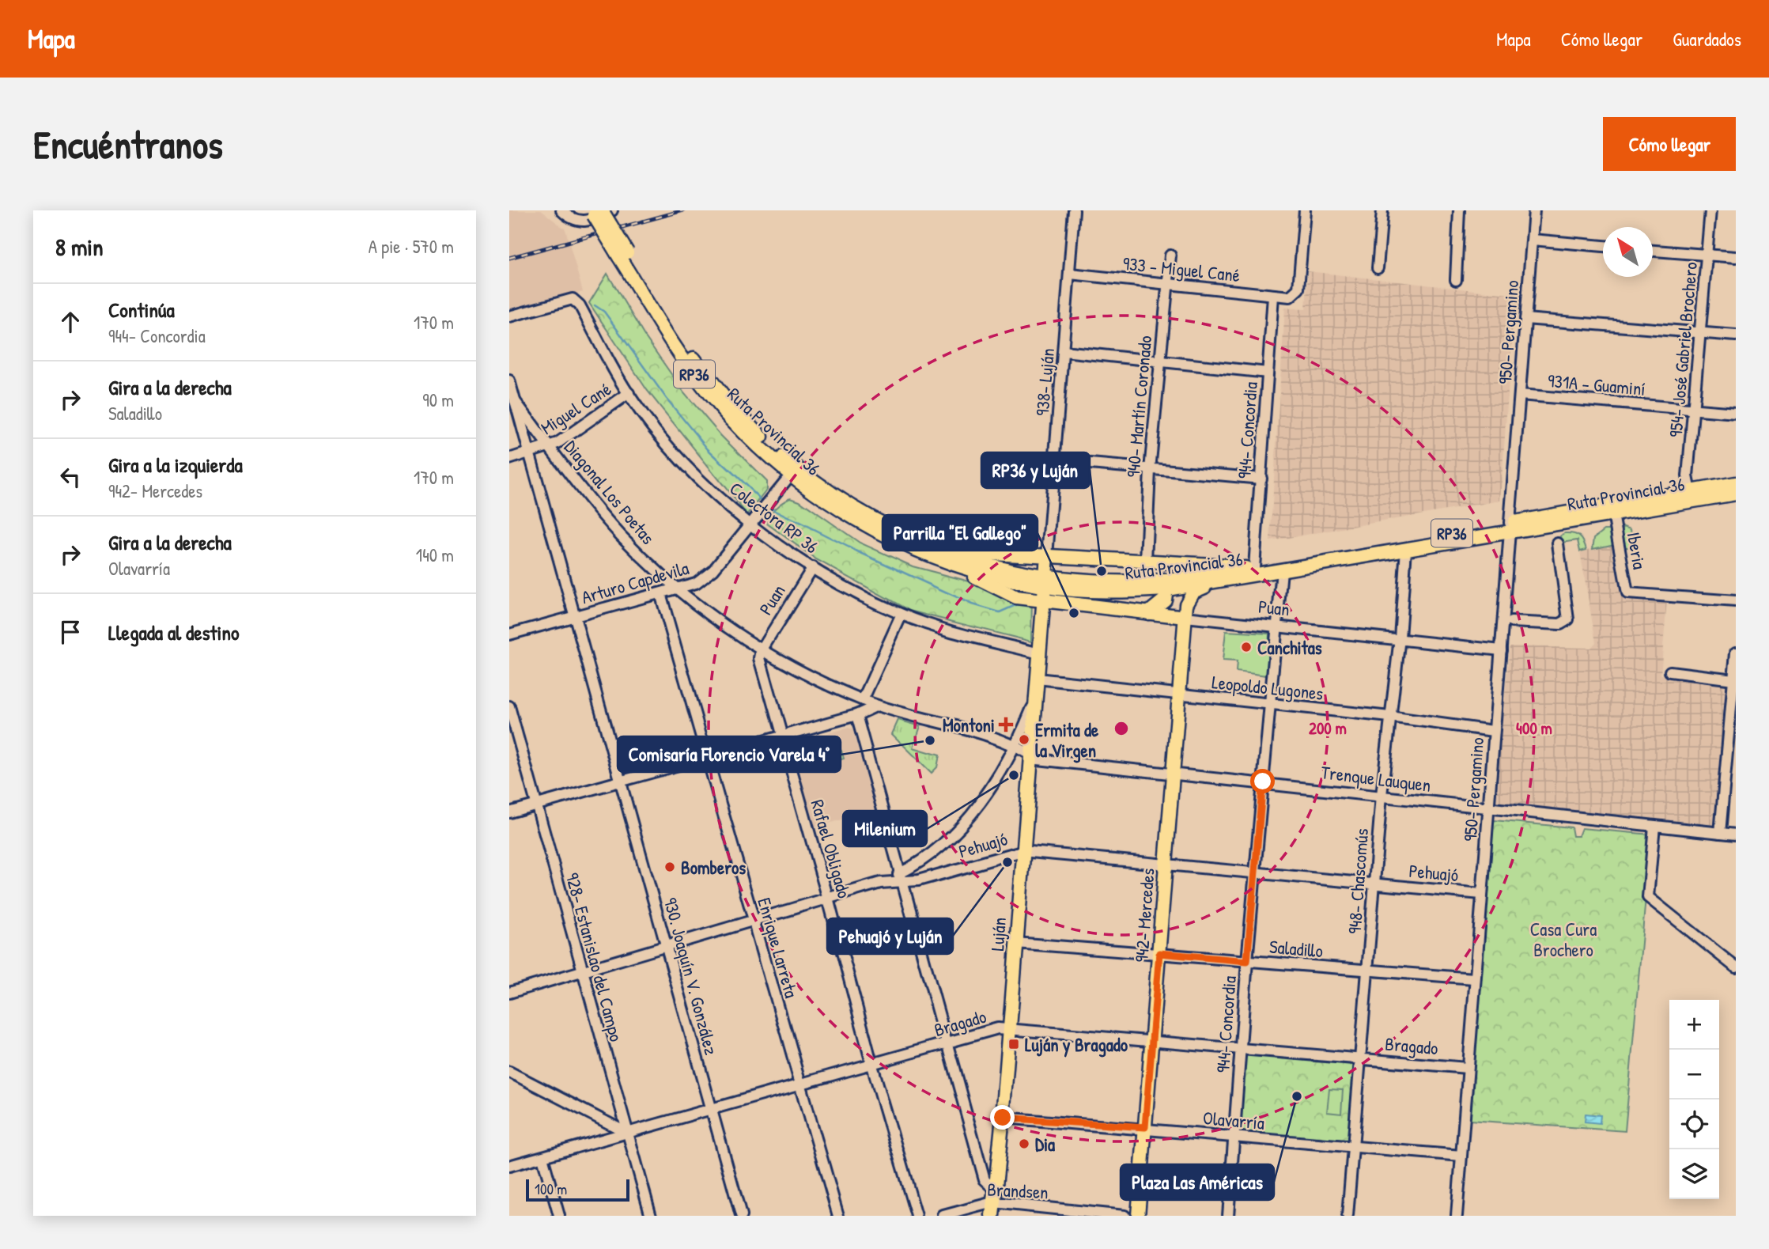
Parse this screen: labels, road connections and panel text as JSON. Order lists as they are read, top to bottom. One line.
{"streets":{"main road":["RP36","Ruta Provincial 36","Puan","942- Mercedes","Luján"],"street":["933 - Miguel Cané","950- Pergamino","954- José Gabriel Brochero","938- Luján","931A - Guaminí","940- Martín Coronado","Miguel Cané","944- Concordia","Diagonal Los Poetas","Colectora RP 36","Iberia","Arturo Capdevila","Leopoldo Lugones","Trenque Lauquen","Pehuajó","Rafael Obligado","948- Chascomús","Enrique Larreta","Saladillo","928- Estanislao del Campo","930. Joaquín V. González","Bragado","Olavarría","Brandsen"]},"crossings":[["933 - Miguel Cané","938- Luján"],["933 - Miguel Cané","940- Martín Coronado"],["933 - Miguel Cané","944- Concordia"],["950- Pergamino","931A - Guaminí"],["950- Pergamino","Ruta Provincial 36"],["950- Pergamino","Puan"],["950- Pergamino","Leopoldo Lugones"],["950- Pergamino","Trenque Lauquen"],["950- Pergamino","Pehuajó"],["950- Pergamino","Saladillo"],["950- Pergamino","Bragado"],["950- Pergamino","Olavarría"],["954- José Gabriel Brochero","931A - Guaminí"],["954- José Gabriel Brochero","Ruta Provincial 36"],["938- Luján","Luján"],["Miguel Cané","Diagonal Los Poetas"],["Miguel Cané","Colectora RP 36"],["Miguel Cané","930. Joaquín V. González"],["944- Concordia","Ruta Provincial 36"],["944- Concordia","Puan"],["944- Concordia","Leopoldo Lugones"],["944- Concordia","Trenque Lauquen"],["944- Concordia","Pehuajó"],["944- Concordia","Saladillo"],["944- Concordia","Bragado"],["944- Concordia","Olavarría"],["Ruta Provincial 36","Iberia"],["Ruta Provincial 36","Arturo Capdevila"],["Ruta Provincial 36","Puan"],["Ruta Provincial 36","948- Chascomús"],["Ruta Provincial 36","942- Mercedes"],["Ruta Provincial 36","Luján"],["Diagonal Los Poetas","Arturo Capdevila"],["Diagonal Los Poetas","Puan"],["Diagonal Los Poetas","Trenque Lauquen"],["Diagonal Los Poetas","Rafael Obligado"],["Diagonal Los Poetas","930. Joaquín V. González"],["Colectora RP 36","Arturo Capdevila"],["Colectora RP 36","Puan"],["Colectora RP 36","Luján"],["Arturo Capdevila","Enrique Larreta"],["Arturo Capdevila","930. Joaquín V. González"],["Puan","Rafael Obligado"],["Puan","948- Chascomús"],["Puan","942- Mercedes"],["Puan","Luján"],["Leopoldo Lugones","948- Chascomús"],["Leopoldo Lugones","942- Mercedes"],["Leopoldo Lugones","Luján"],["Trenque Lauquen","948- Chascomús"],["Trenque Lauquen","942- Mercedes"],["Trenque Lauquen","Luján"],["Pehuajó","Rafael Obligado"],["Pehuajó","948- Chascomús"],["Pehuajó","942- Mercedes"],["Pehuajó","Luján"],["Pehuajó","Enrique Larreta"],["Pehuajó","928- Estanislao del Campo"],["Pehuajó","930. Joaquín V. González"],["Rafael Obligado","Bragado"],["948- Chascomús","Saladillo"],["948- Chascomús","Bragado"],["948- Chascomús","Olavarría"],["942- Mercedes","Saladillo"],["942- Mercedes","Bragado"],["942- Mercedes","Olavarría"],["Luján","Saladillo"],["Luján","Bragado"],["Luján","Olavarría"],["Luján","Brandsen"],["Enrique Larreta","Bragado"],["928- Estanislao del Campo","Bragado"],["930. Joaquín V. González","Bragado"]],"parks":["Casa Cura Brochero"],"places":{"other":["RP36 y Luján","Parrilla \"El Gallego\"","Canchitas","Ermita de la Virgen","Comisaría Florencio Varela 4°","Milenium","Pehuajó y Luján","Bomberos","Plaza Las Américas","Dia"],"health":["Montoni"],"transit":["Luján y Bragado"]},"scale_bar":"100 m","north":"top left","page":{"header":"Mapa","nav":["Mapa","Cómo llegar","Guardados"],"buttons":"Cómo llegar","title":"Encuéntranos","heading":["8 min","A pie · 570 m"],"list":[["Continúa","944- Concordia","170 m"],["Gira a la derecha","Saladillo","90 m"],["Gira a la izquierda","942- Mercedes","170 m"],["Gira a la derecha","Olavarría","140 m"],"Llegada al destino"],"map_buttons":["+","−"],"scale":"100 m"},"rings":["200 m","400 m"]}
